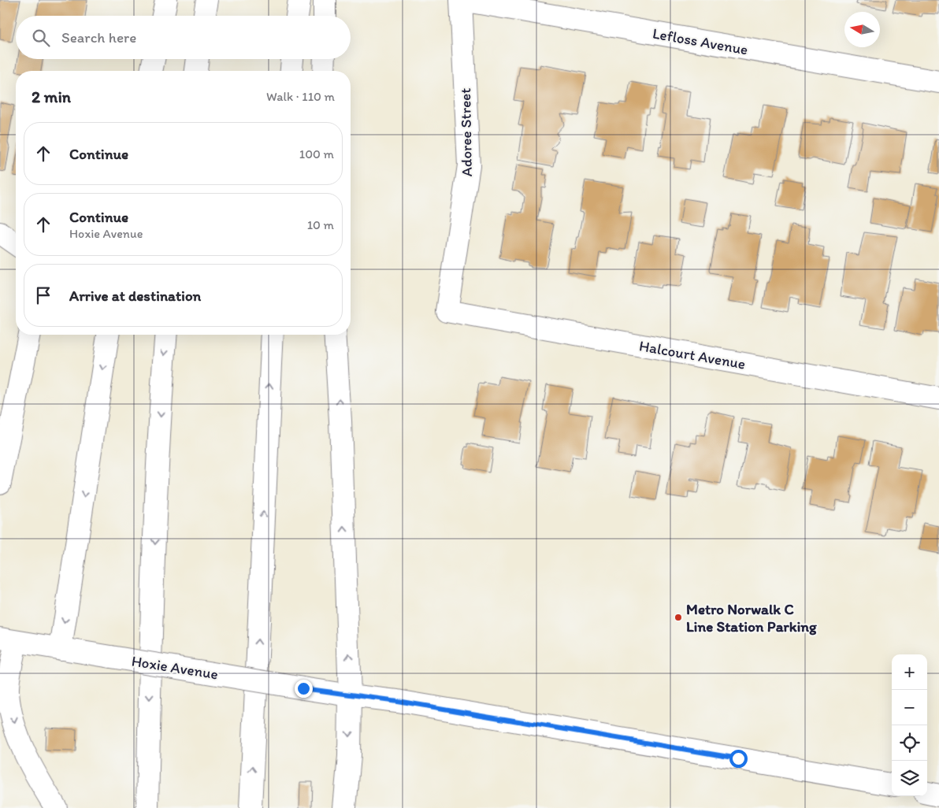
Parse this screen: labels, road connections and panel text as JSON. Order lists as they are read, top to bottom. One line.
{"streets":{"main road":["Lefloss Avenue","Adoree Street","Halcourt Avenue","Hoxie Avenue"]},"crossings":[["Lefloss Avenue","Adoree Street"],["Adoree Street","Halcourt Avenue"]],"places":["Metro Norwalk C Line Station Parking"],"north":"left","page":{"search":"Search here","heading":["2 min","Walk · 110 m"],"list":[["Continue","100 m"],["Continue","Hoxie Avenue","10 m"],"Arrive at destination"],"map_buttons":["+","−"]}}
